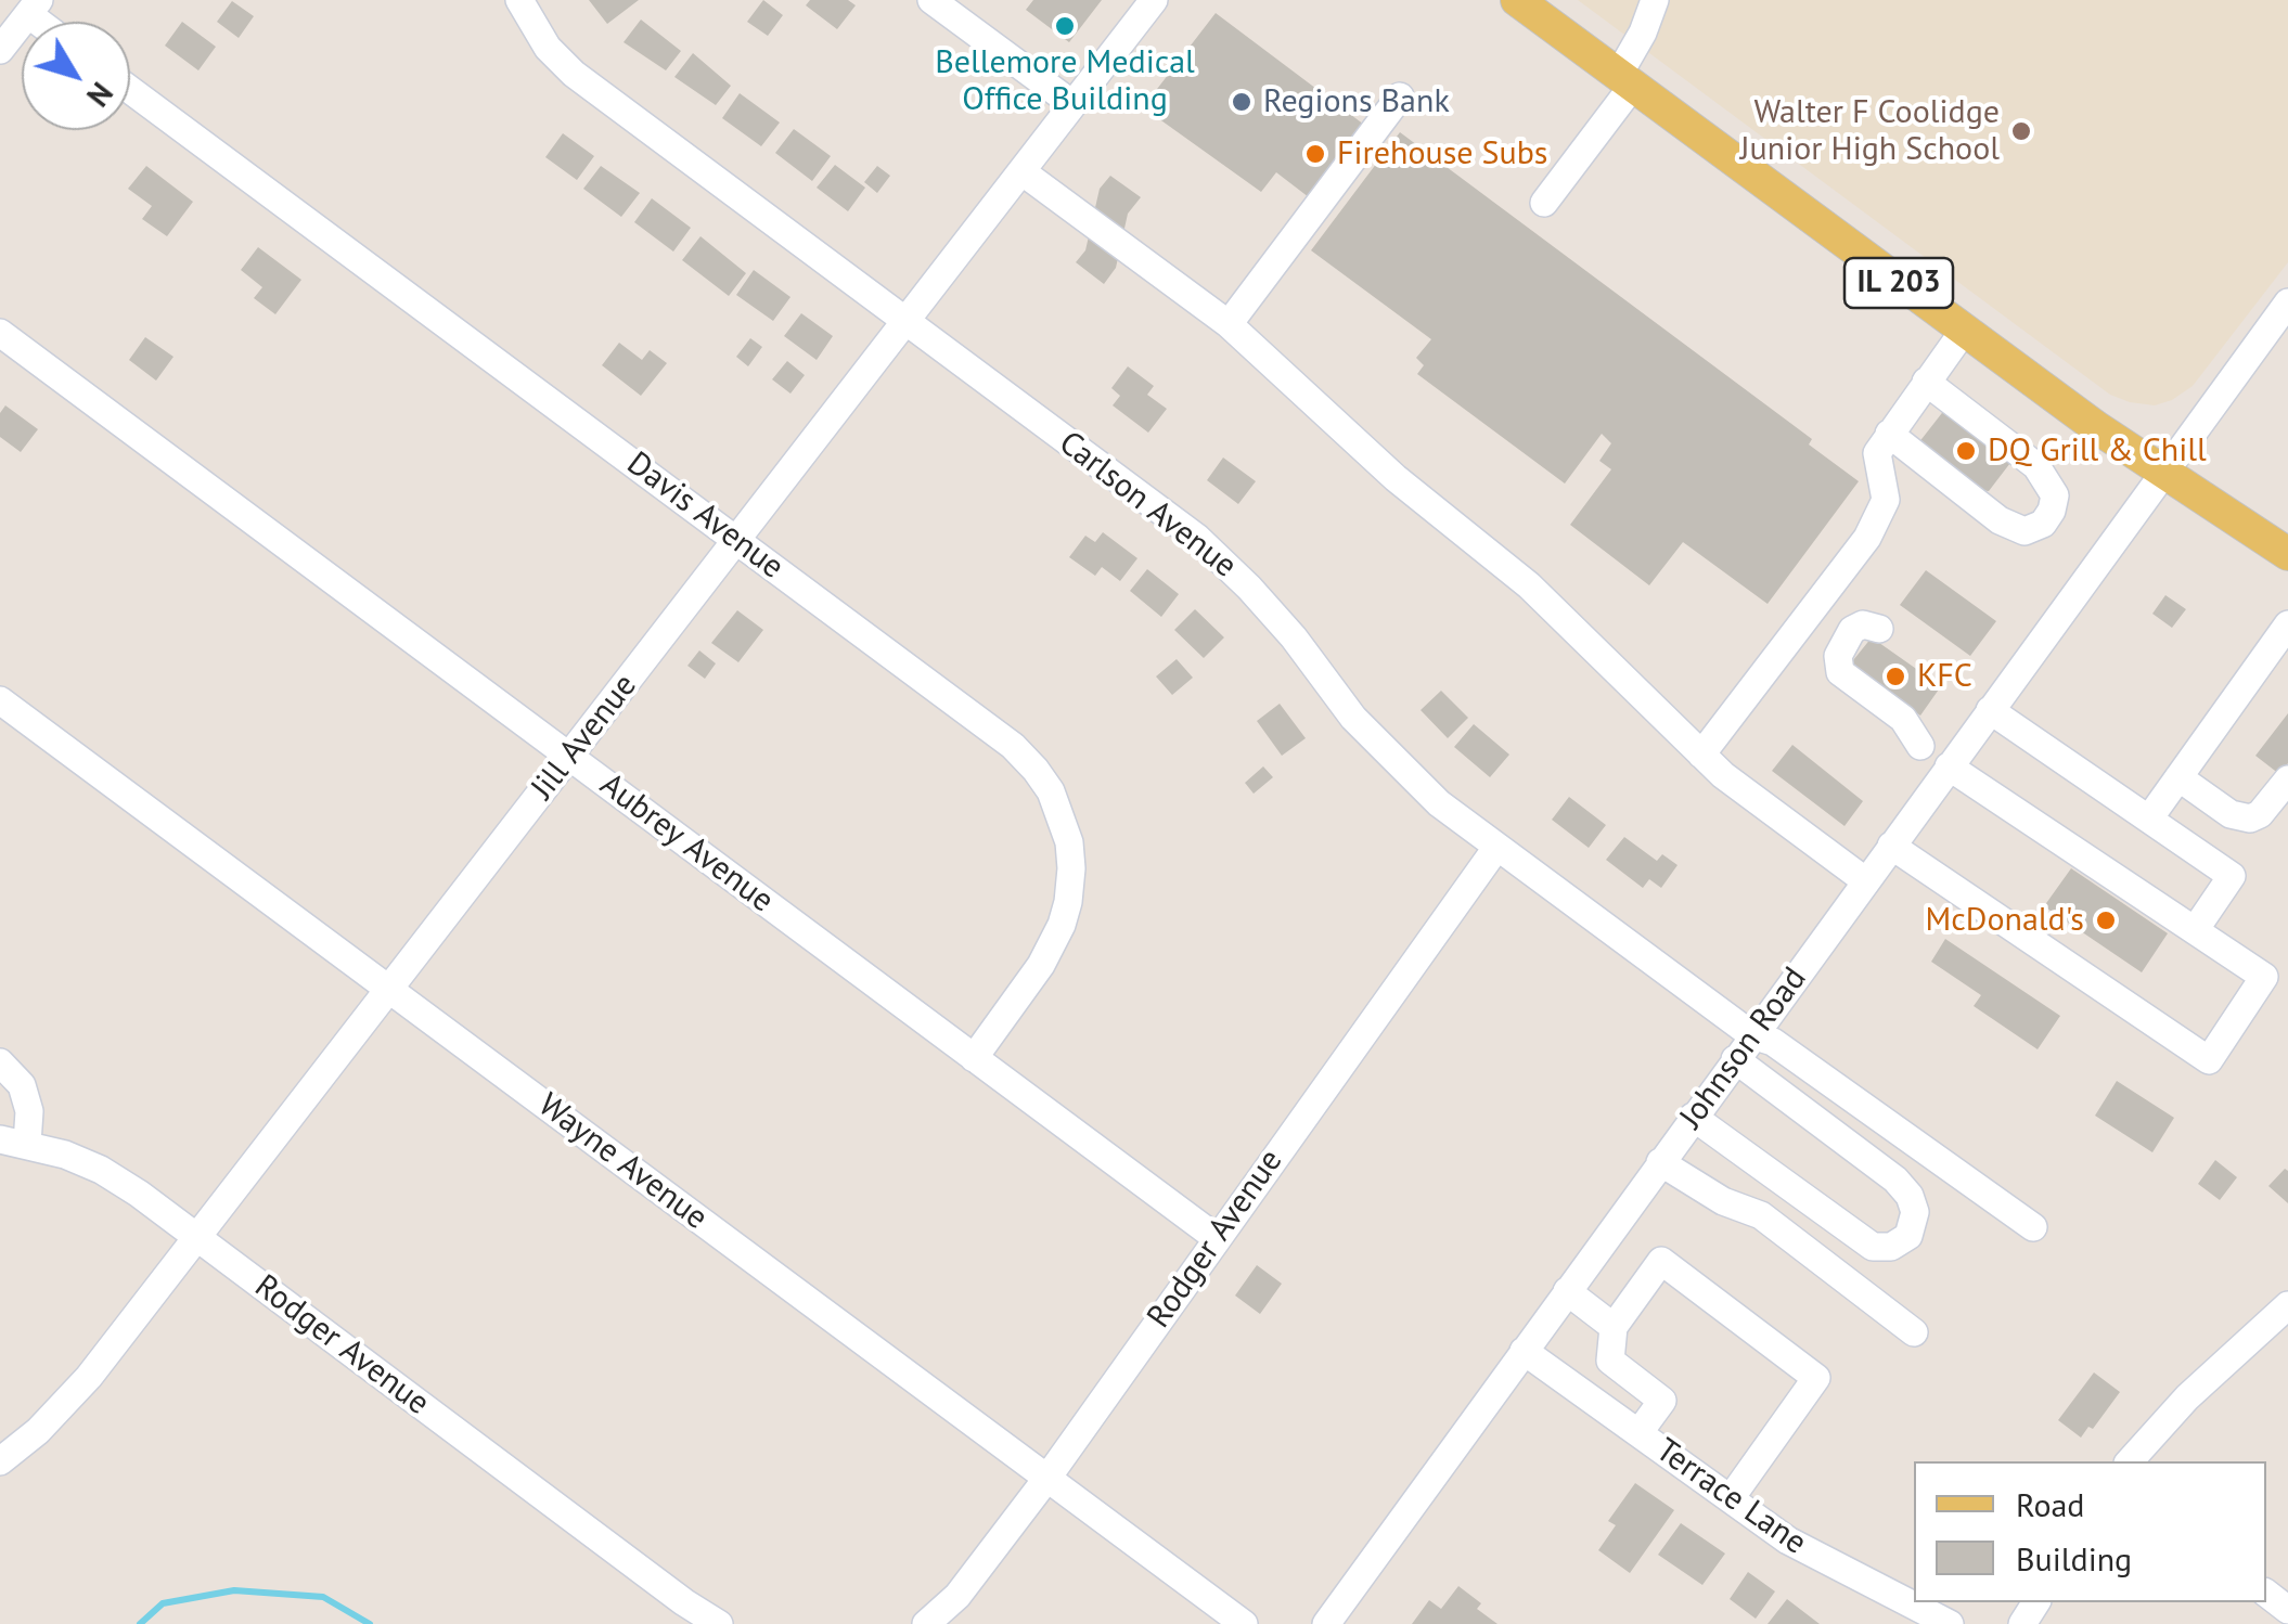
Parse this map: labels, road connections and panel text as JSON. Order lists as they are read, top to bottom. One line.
{"streets":{"main road":["IL 203"],"street":["Carlson Avenue","Davis Avenue","Jill Avenue","Aubrey Avenue","Johnson Road","Wayne Avenue","Rodger Avenue","Terrace Lane"]},"crossings":[["IL 203","Johnson Road"],["Carlson Avenue","Jill Avenue"],["Carlson Avenue","Johnson Road"],["Carlson Avenue","Rodger Avenue"],["Davis Avenue","Jill Avenue"],["Davis Avenue","Aubrey Avenue"],["Jill Avenue","Aubrey Avenue"],["Jill Avenue","Wayne Avenue"],["Jill Avenue","Rodger Avenue"],["Aubrey Avenue","Rodger Avenue"],["Johnson Road","Terrace Lane"],["Wayne Avenue","Rodger Avenue"]],"places":["Bellemore Medical Office Building","Regions Bank","Walter F Coolidge Junior High School","Firehouse Subs","DQ Grill & Chill","KFC","McDonald's"],"legend":["Road","Building"],"north":"bottom right"}
